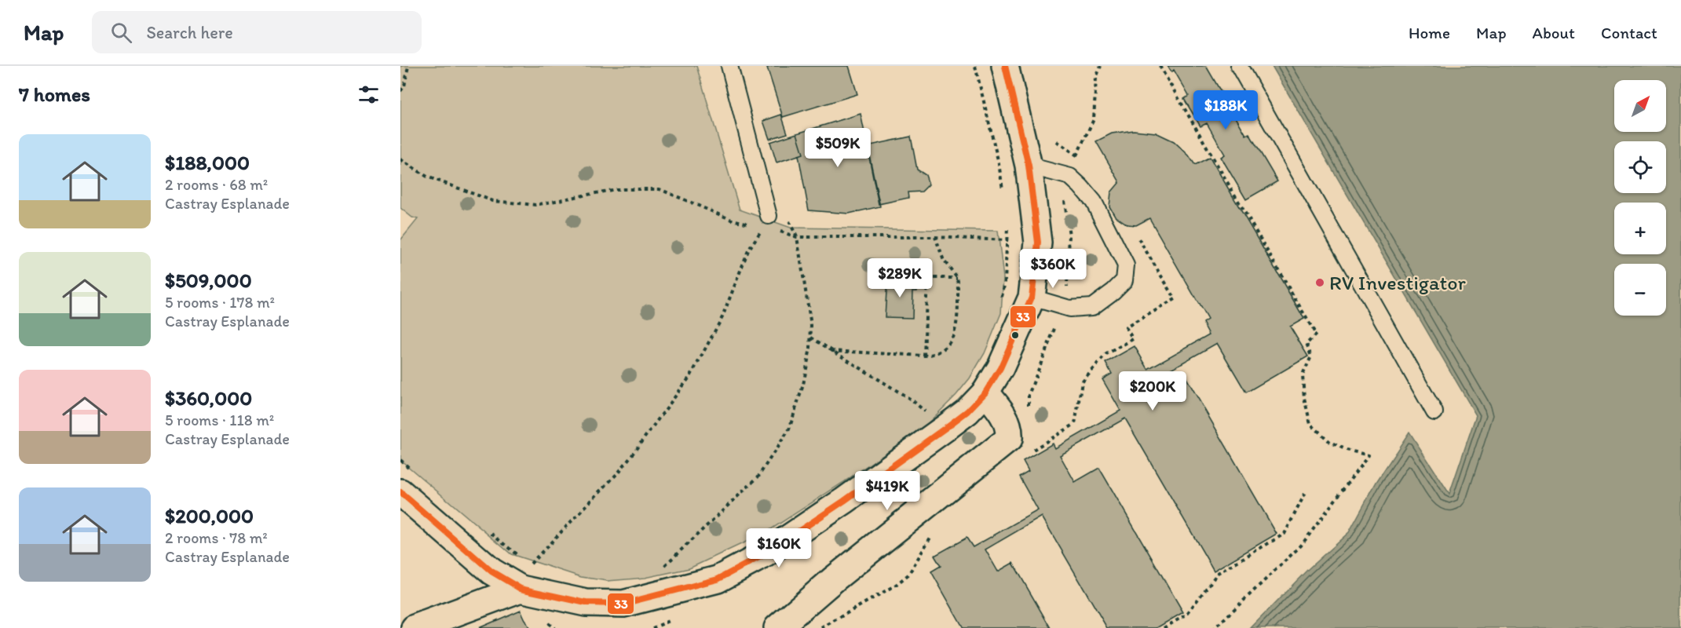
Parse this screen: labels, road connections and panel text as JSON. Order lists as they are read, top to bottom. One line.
{"places":["RV Investigator"],"lines":["transit line 33"],"north":"top right","page":{"header":"Map","search":"Search here","nav":["Home","Map","About","Contact"],"heading":"7 homes","map_buttons":["+","−"],"price":["$188K","$509K","$360K","$289K","$200K","$419K","$160K"],"list":[{"name":"$188,000","note":"2 rooms · 68 m² · Castray Esplanade"},{"name":"$509,000","note":"5 rooms · 178 m² · Castray Esplanade"},{"name":"$360,000","note":"5 rooms · 118 m² · Castray Esplanade"},{"name":"$200,000","note":"2 rooms · 78 m² · Castray Esplanade"}]}}
